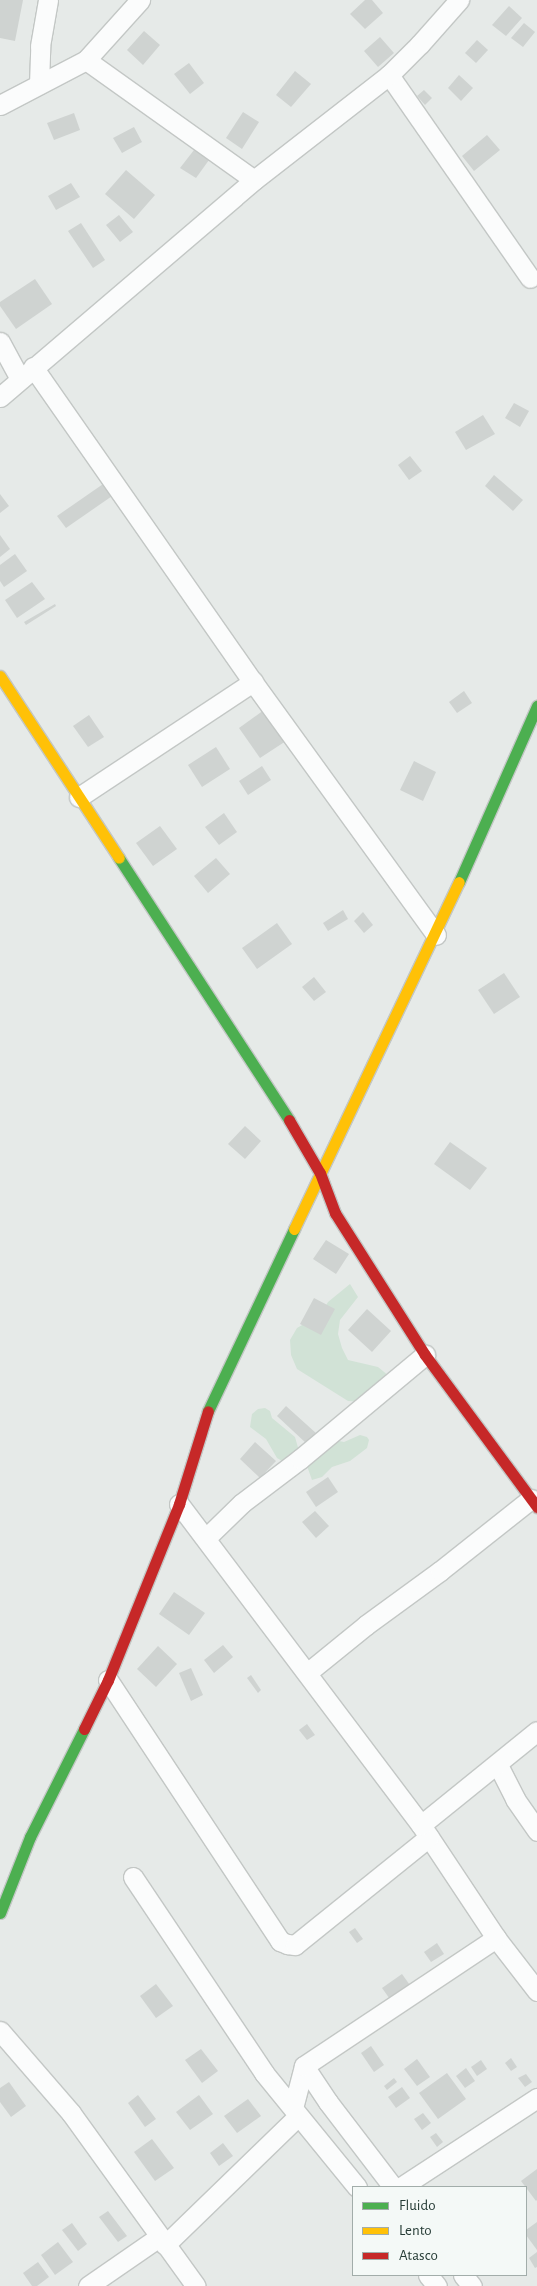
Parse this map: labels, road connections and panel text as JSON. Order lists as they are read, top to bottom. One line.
{"legend":["Fluido","Lento","Atasco"]}
